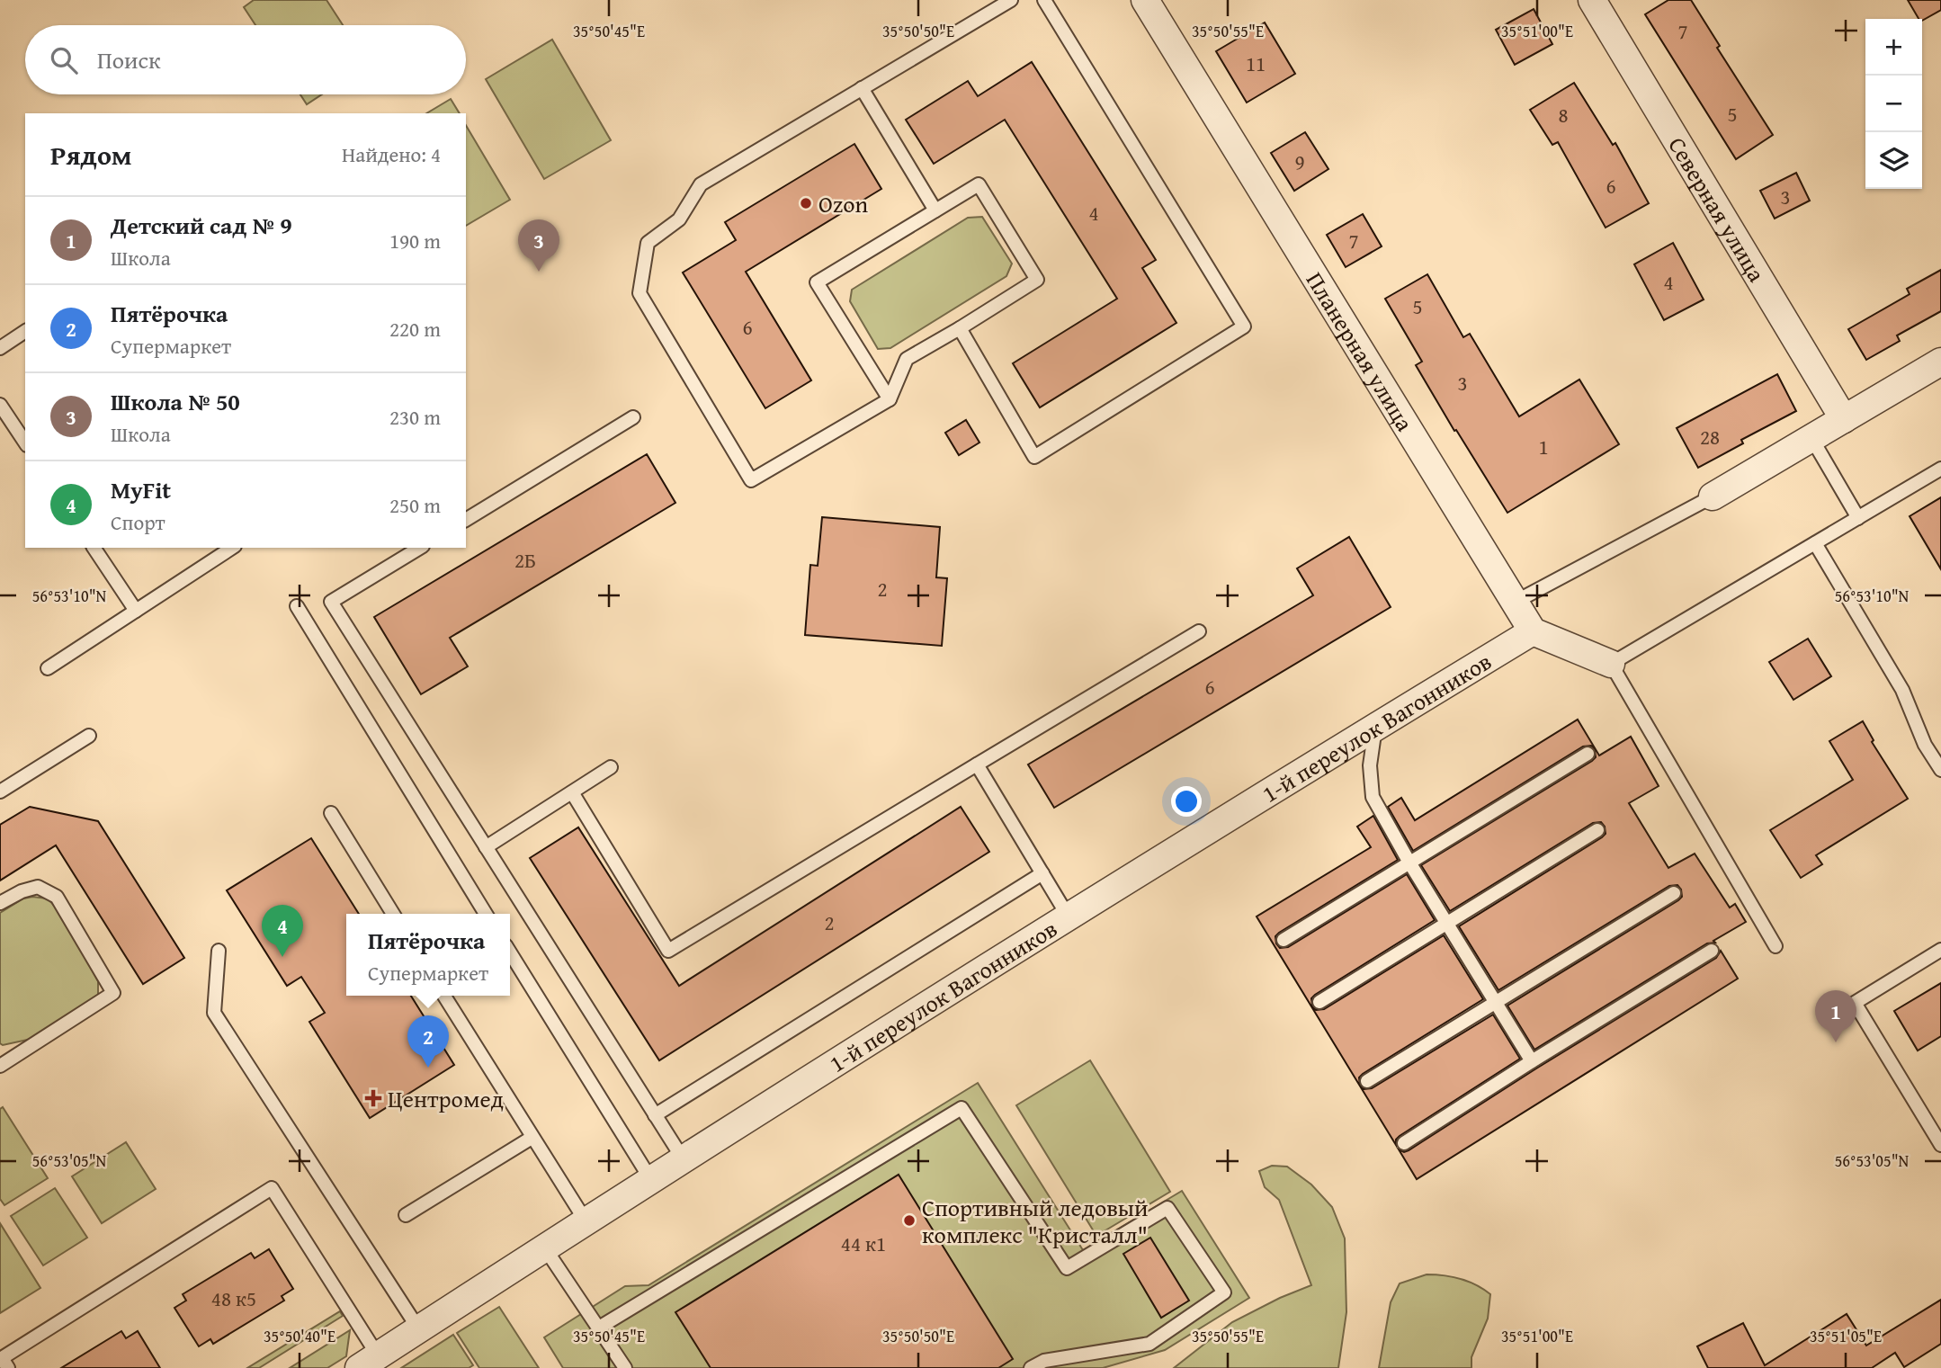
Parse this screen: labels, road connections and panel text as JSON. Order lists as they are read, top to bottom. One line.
{"streets":{"street":["Северная улица","Планерная улица","1-й переулок Вагонников"]},"crossings":[["Планерная улица","1-й переулок Вагонников"]],"places":{"other":["Ozon","Спортивный ледовый комплекс \"Кристалл\""],"health":["Центромед"]},"house_numbers":["7","11","5","8","9","6","3","4","7","4","5","6","3","28","1","2Б","2","6","2","44 к1","48 к5"],"page":{"map_buttons":["+","−"],"search":"Поиск","heading":["Рядом","Найдено: 4"],"list":[{"mark":"1","name":"Детский сад № 9","note":"Школа","value":"190 m"},{"mark":"2","name":"Пятёрочка","note":"Супермаркет","value":"220 m"},{"mark":"3","name":"Школа № 50","note":"Школа","value":"230 m"},{"mark":"4","name":"MyFit","note":"Спорт","value":"250 m"}],"pins":["3","4","1","2"],"popup":["Пятёрочка","Супермаркет"]},"coordinates":["35°50'45\"E","35°50'50\"E","35°50'55\"E","35°51'00\"E","56°53'10\"N","56°53'05\"N","35°50'40\"E","35°51'05\"E"]}
